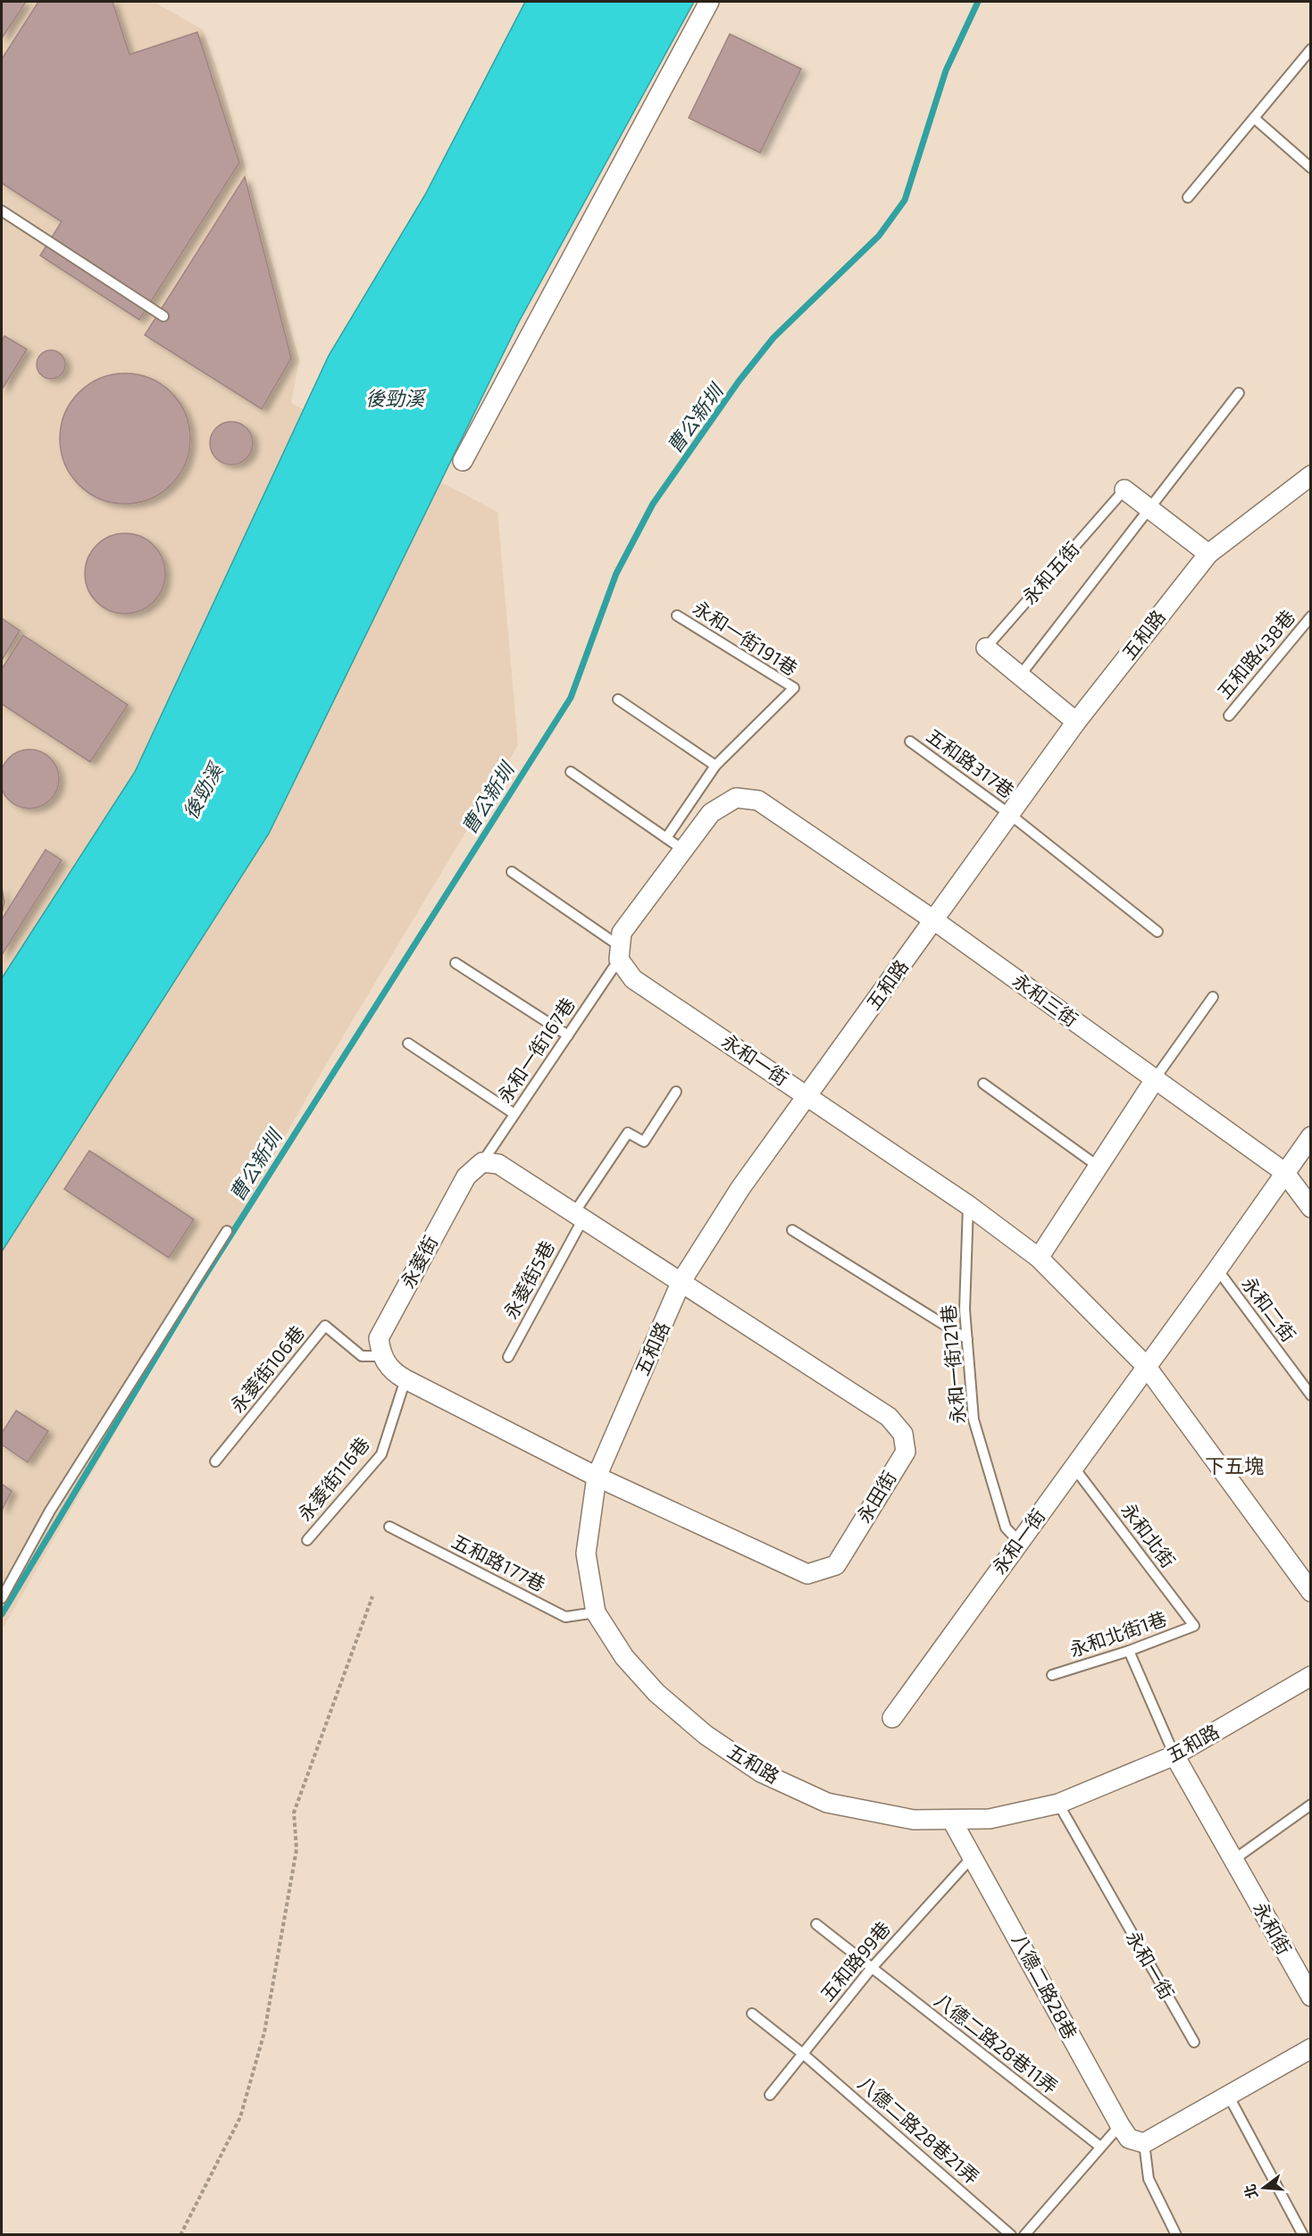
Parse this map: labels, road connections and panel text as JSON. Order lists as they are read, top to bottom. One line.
{"streets":{"street":["永和五街","五和路","永和三街","永和一街","永菱街","永田街","永和街","八德二路28巷"],"lane":["永和一街191巷","五和路438巷","五和路317巷","永和一街167巷","永菱街5巷","永和二街","永和一街121巷","永菱街106巷","永菱街116巷","永和北街","五和路177巷","永和北街1巷","五和路99巷","八德二路28巷11弄","八德二路28巷21弄"]},"crossings":[["永和五街","五和路"],["五和路","五和路317巷"],["五和路","永和三街"],["五和路","永和一街"],["五和路","永田街"],["五和路","五和路177巷"],["五和路","永和街"],["五和路","八德二路28巷"],["永和一街167巷","永和一街"],["永和一街167巷","永菱街"],["永和一街","永和一街121巷"],["永和一街","永和北街"],["永菱街","永菱街106巷"],["永和北街","永和北街1巷"],["五和路99巷","八德二路28巷"],["五和路99巷","八德二路28巷11弄"],["五和路99巷","八德二路28巷21弄"]],"districts":["下五塊"],"water":["後勁溪","曹公新圳"],"north":"left"}
